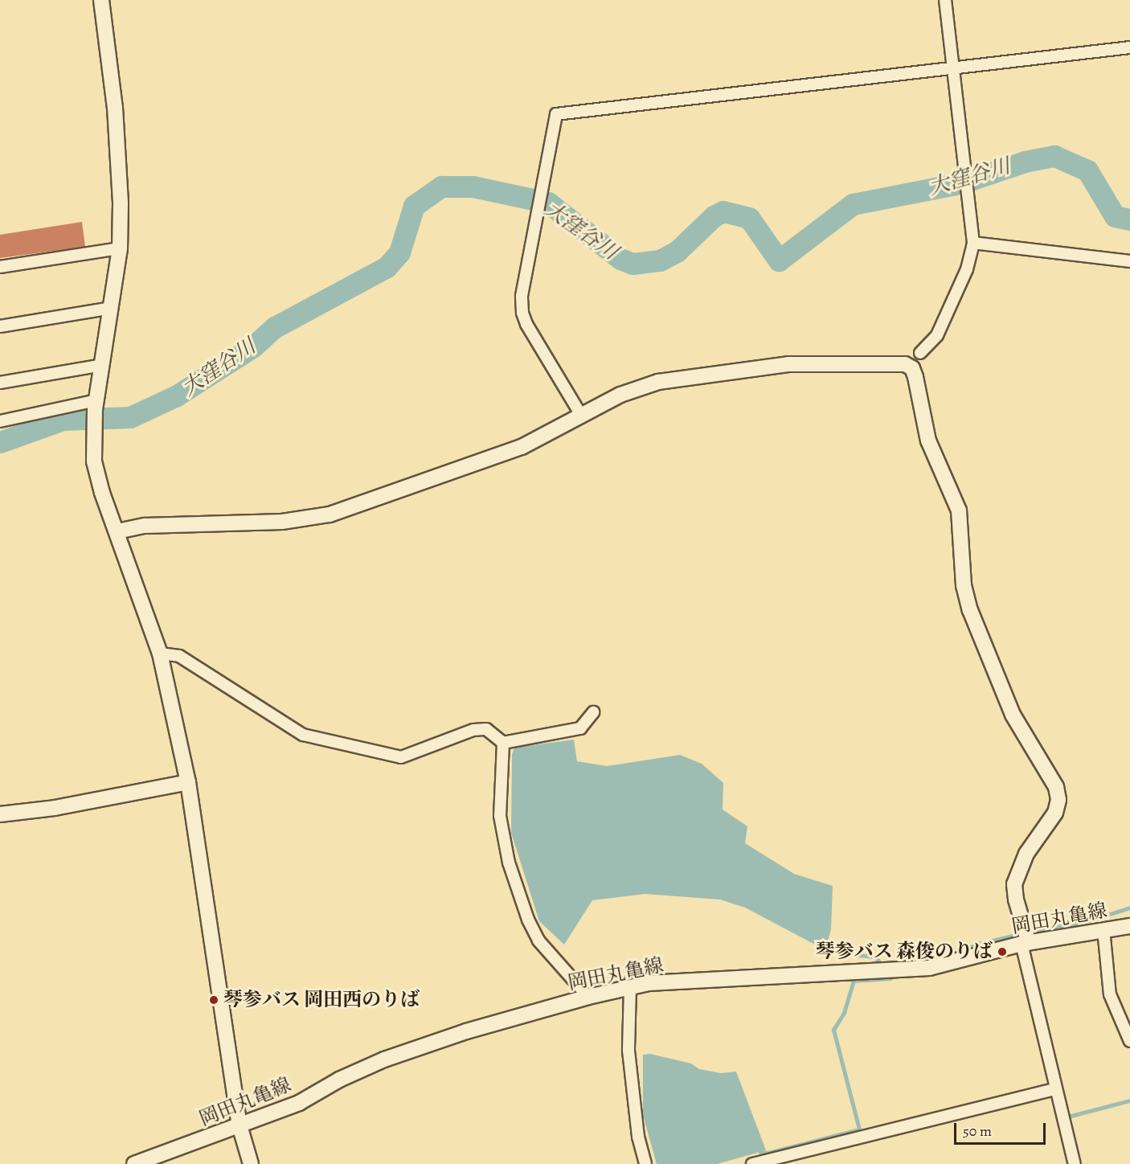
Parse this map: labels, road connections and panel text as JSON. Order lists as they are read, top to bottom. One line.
{"streets":{"street":["岡田丸亀線"]},"water":["大窪谷川"],"places":["琴参バス 森俊のりば","琴参バス 岡田西のりば"],"scale_bar":"50 m"}
